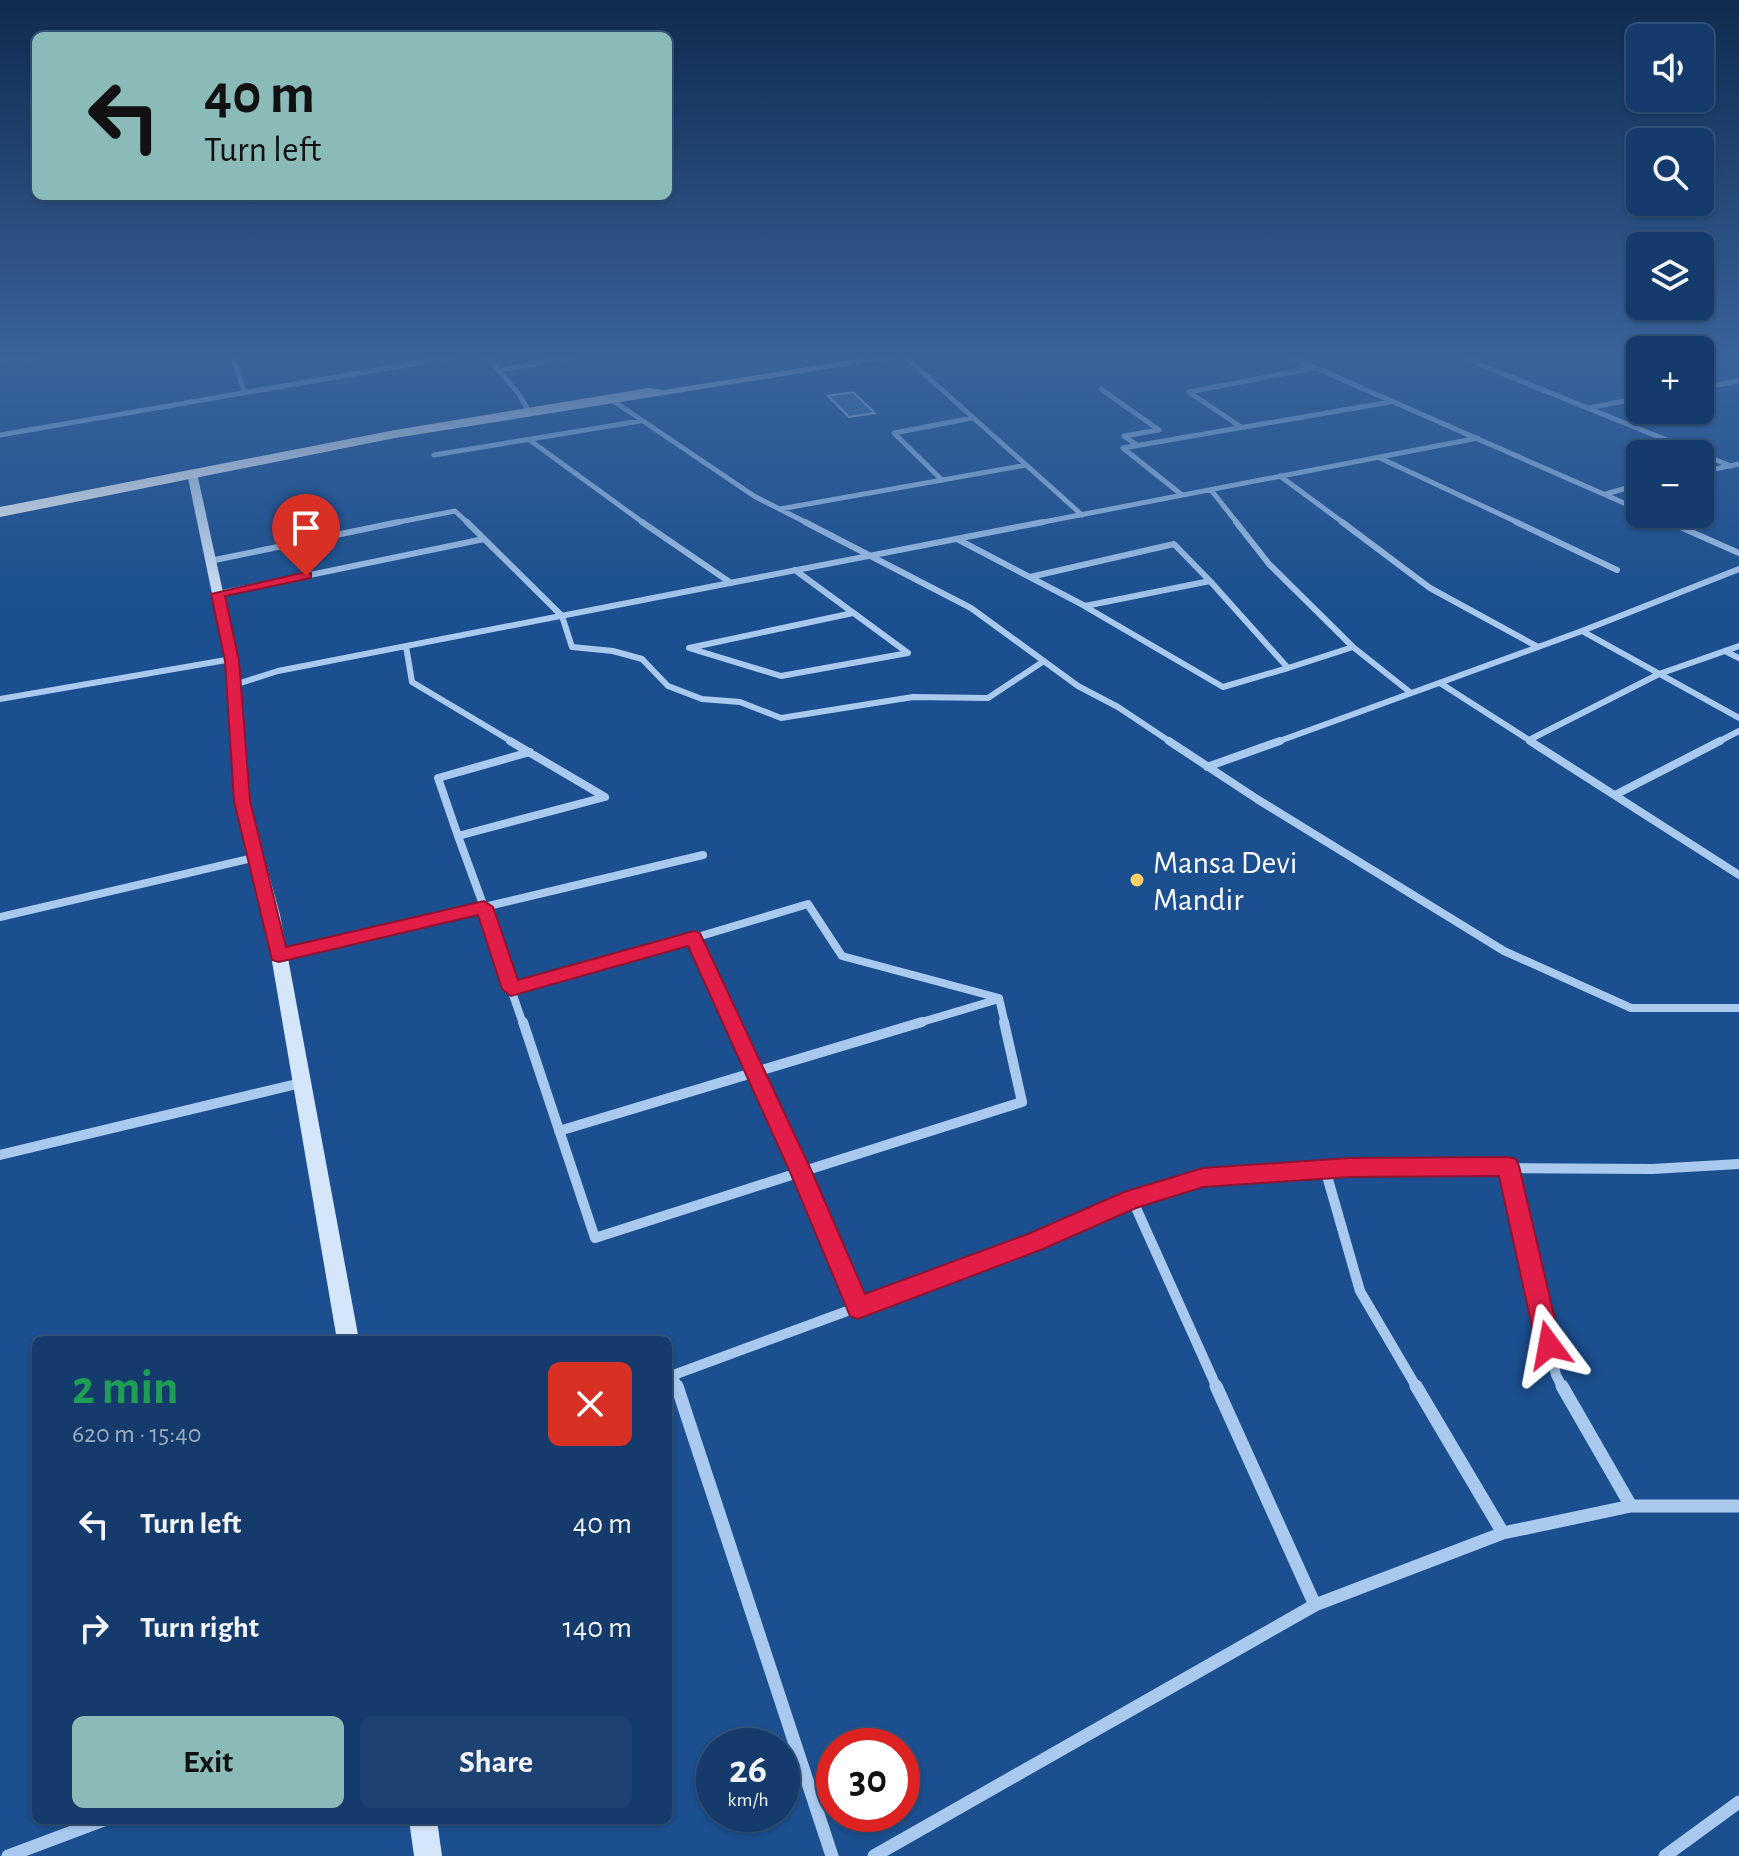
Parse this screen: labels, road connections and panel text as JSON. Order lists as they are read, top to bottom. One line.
{"places":["Mansa Devi Mandir"],"page":{"map_buttons":["+","−"],"turn":["40 m","Turn left"],"heading":["2 min","620 m · 15:40"],"list":[{"name":"Turn left","value":"40 m"},{"name":"Turn right","value":"140 m"}],"buttons":["Exit","Share"],"speed":"26 km/h","limit":"30"}}
